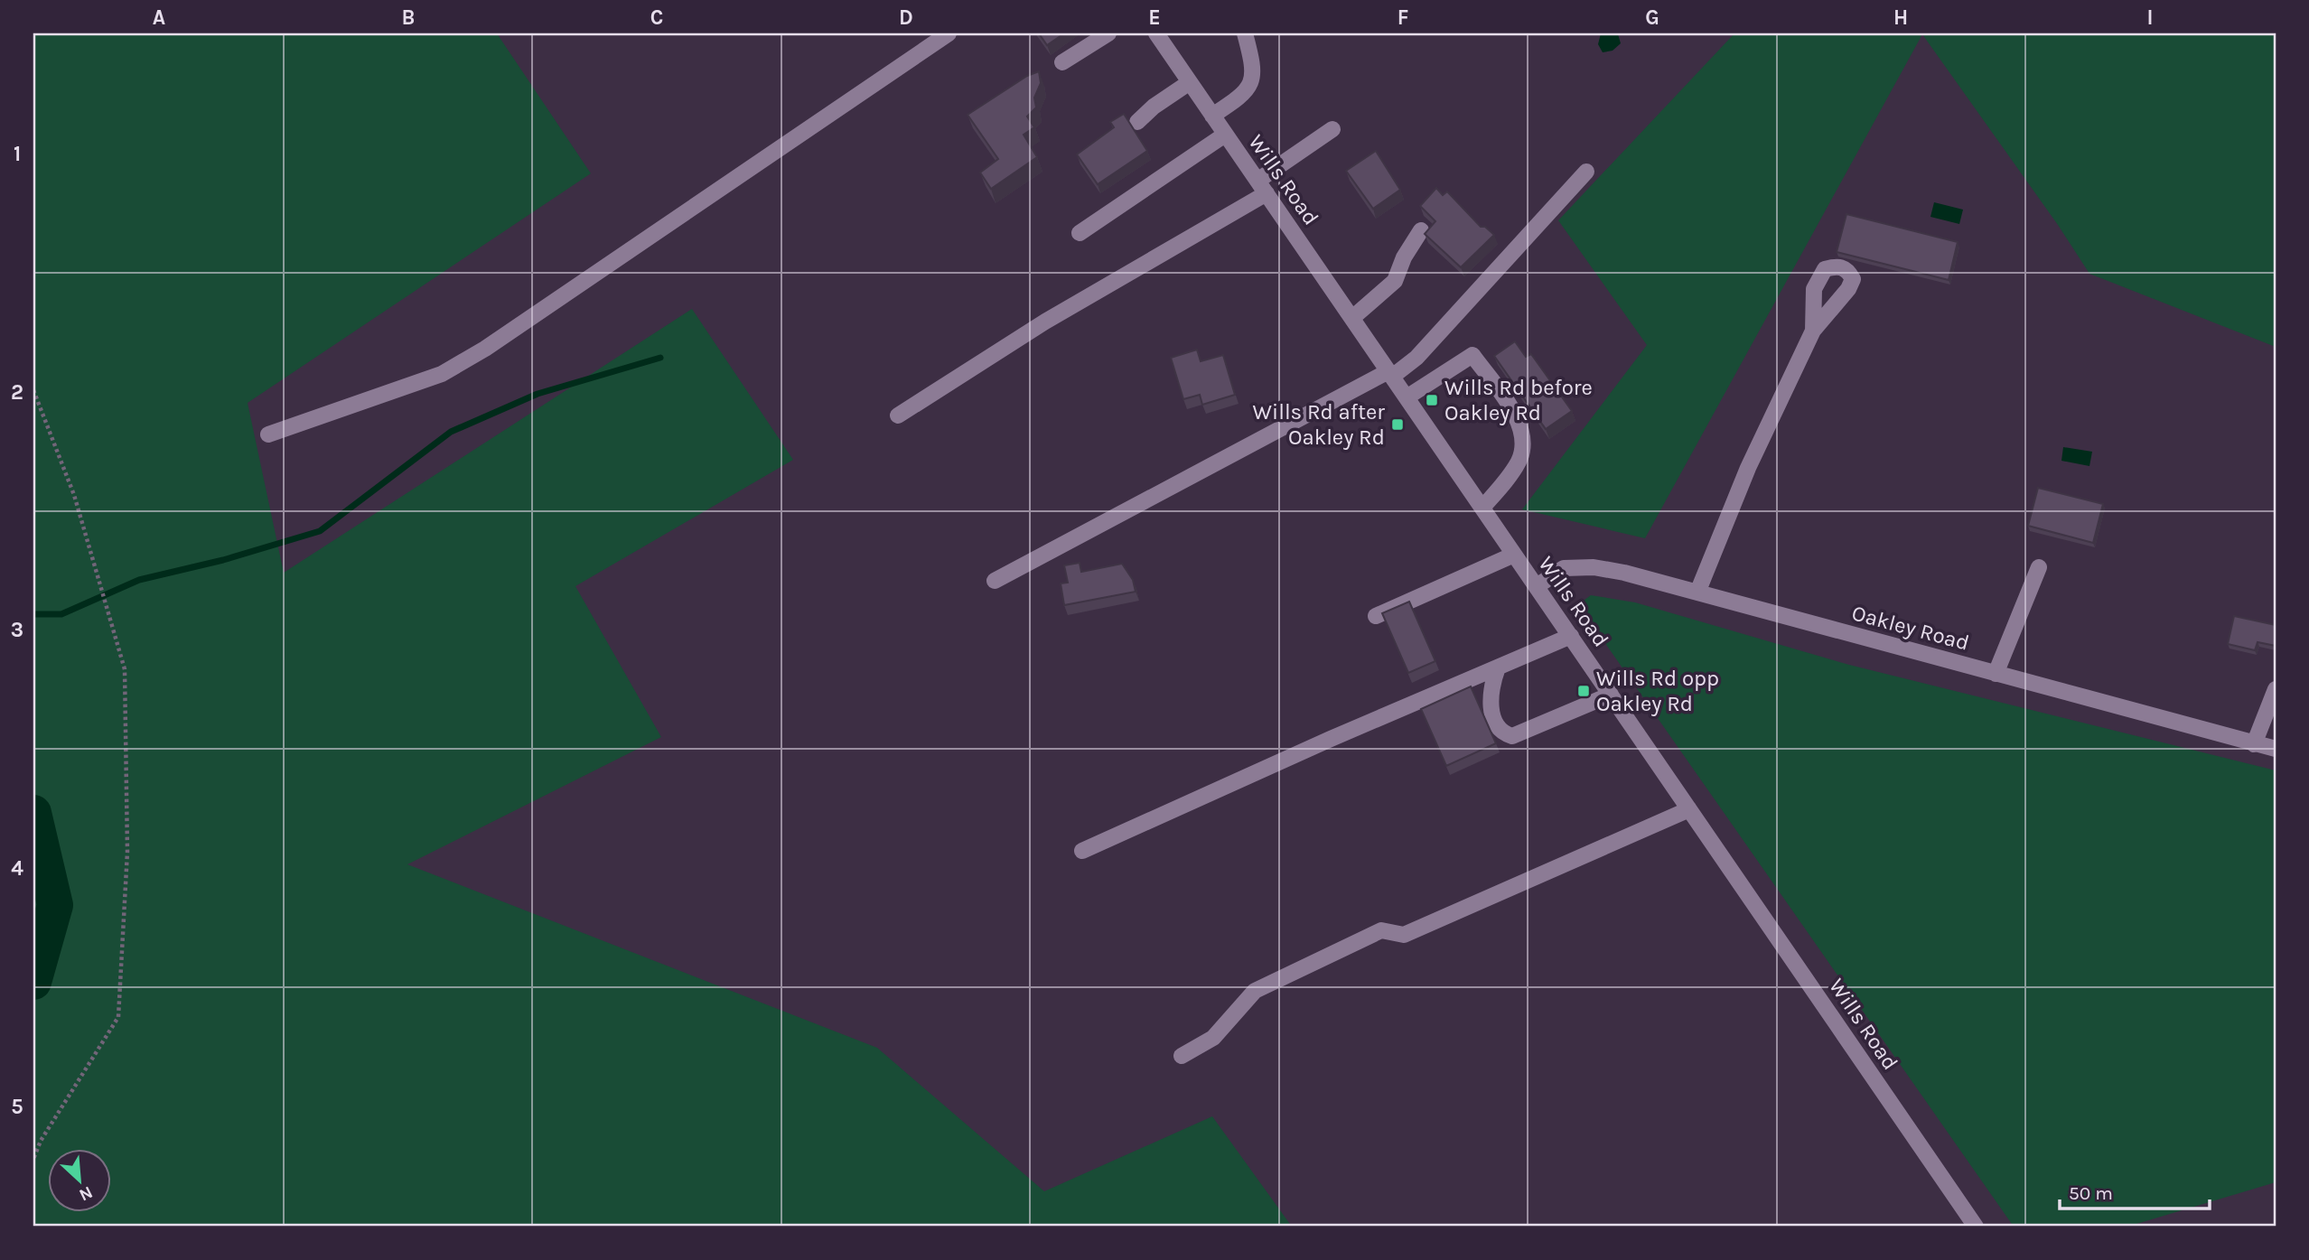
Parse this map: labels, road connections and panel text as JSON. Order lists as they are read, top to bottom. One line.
{"streets":{"street":["Wills Road","Oakley Road"]},"crossings":[["Wills Road","Oakley Road"]],"places":{"transit":["Wills Rd before Oakley Rd","Wills Rd after Oakley Rd","Wills Rd opp Oakley Rd"]},"scale_bar":"50 m","north":"bottom right","grid":{"columns":["A","B","C","D","E","F","G","H","I"],"rows":["1","2","3","4","5"]}}
